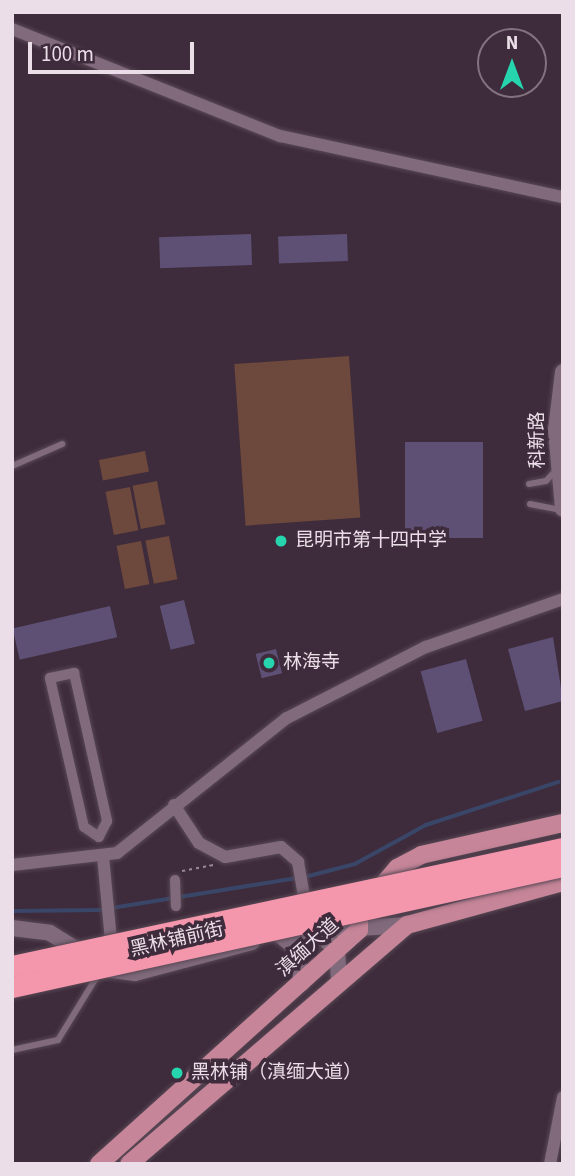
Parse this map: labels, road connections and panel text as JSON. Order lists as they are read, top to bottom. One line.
{"streets":{"main road":["滇缅大道"],"street":["科新路","黑林铺前街"]},"places":["昆明市第十四中学","林海寺","黑林铺（滇缅大道）"],"scale_bar":"100 m","north":"top"}
